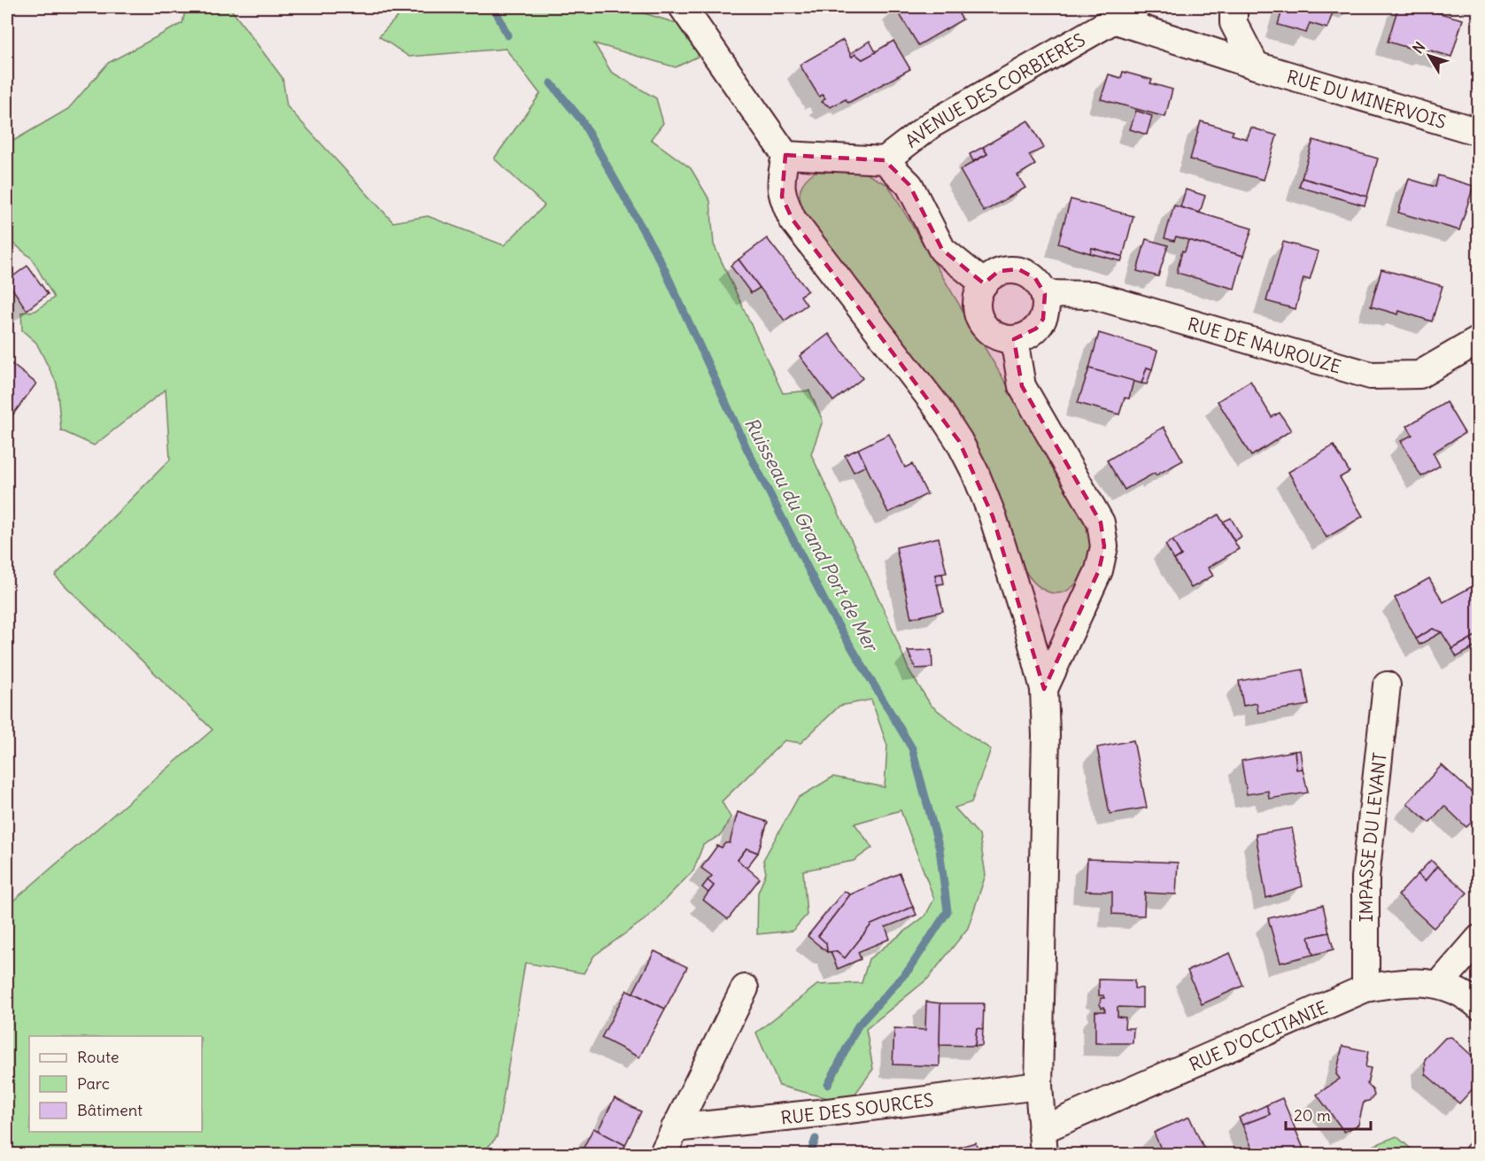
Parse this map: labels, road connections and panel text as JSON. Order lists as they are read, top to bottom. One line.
{"streets":{"street":["AVENUE DES CORBIERES","RUE DU MINERVOIS","RUE DE NAUROUZE","IMPASSE DU LEVANT","RUE D'OCCITANIE","RUE DES SOURCES"]},"crossings":[["AVENUE DES CORBIERES","RUE DU MINERVOIS"],["IMPASSE DU LEVANT","RUE D'OCCITANIE"]],"water":["Ruisseau du Grand Port de Mer"],"legend":["Route","Parc","Bâtiment"],"scale_bar":"20 m","north":"top left"}
